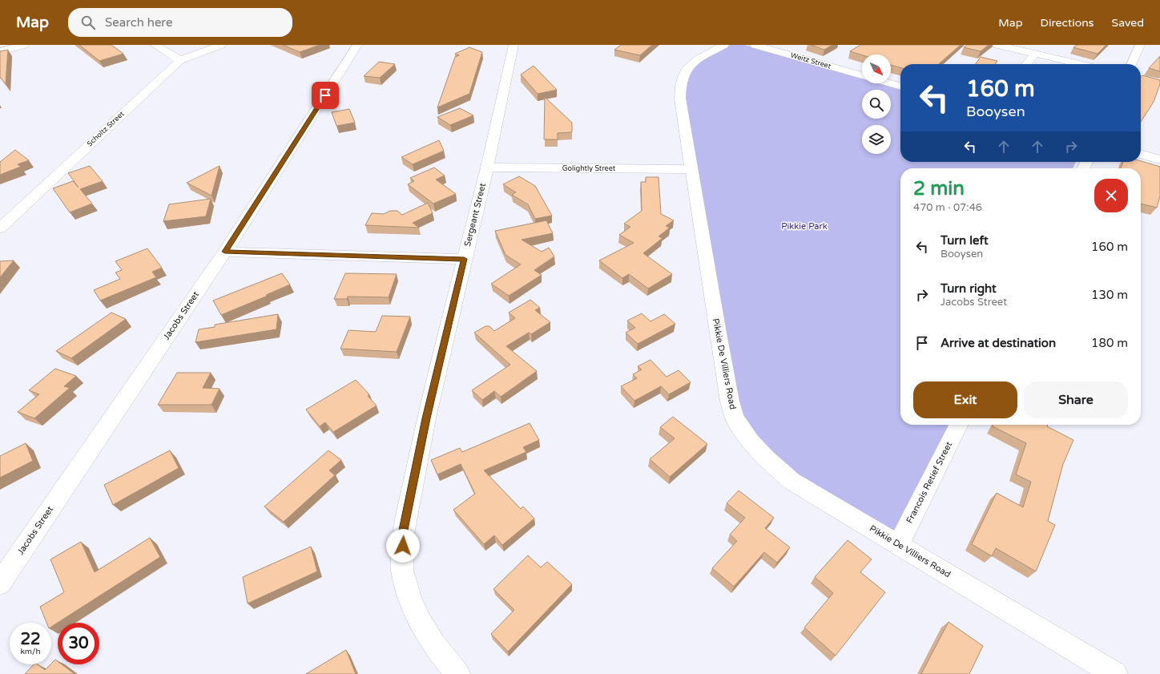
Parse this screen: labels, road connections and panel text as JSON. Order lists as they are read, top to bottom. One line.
{"streets":{"street":["Weitz Street","Scholtz Street","Golightly Street","Sergeant Street","Jacobs Street","Pikkie De Villiers Road","Francois Retief Street"]},"crossings":[["Golightly Street","Sergeant Street"],["Golightly Street","Pikkie De Villiers Road"],["Pikkie De Villiers Road","Francois Retief Street"]],"parks":["Pikkie Park"],"north":"bottom right","page":{"header":"Map","search":"Search here","nav":["Map","Directions","Saved"],"turn":["160 m","Booysen"],"heading":["2 min","470 m · 07:46"],"list":[{"name":"Turn left","note":"Booysen","value":"160 m"},{"name":"Turn right","note":"Jacobs Street","value":"130 m"},{"name":"Arrive at destination","value":"180 m"}],"buttons":["Exit","Share"],"speed":"22 km/h","limit":"30"}}
